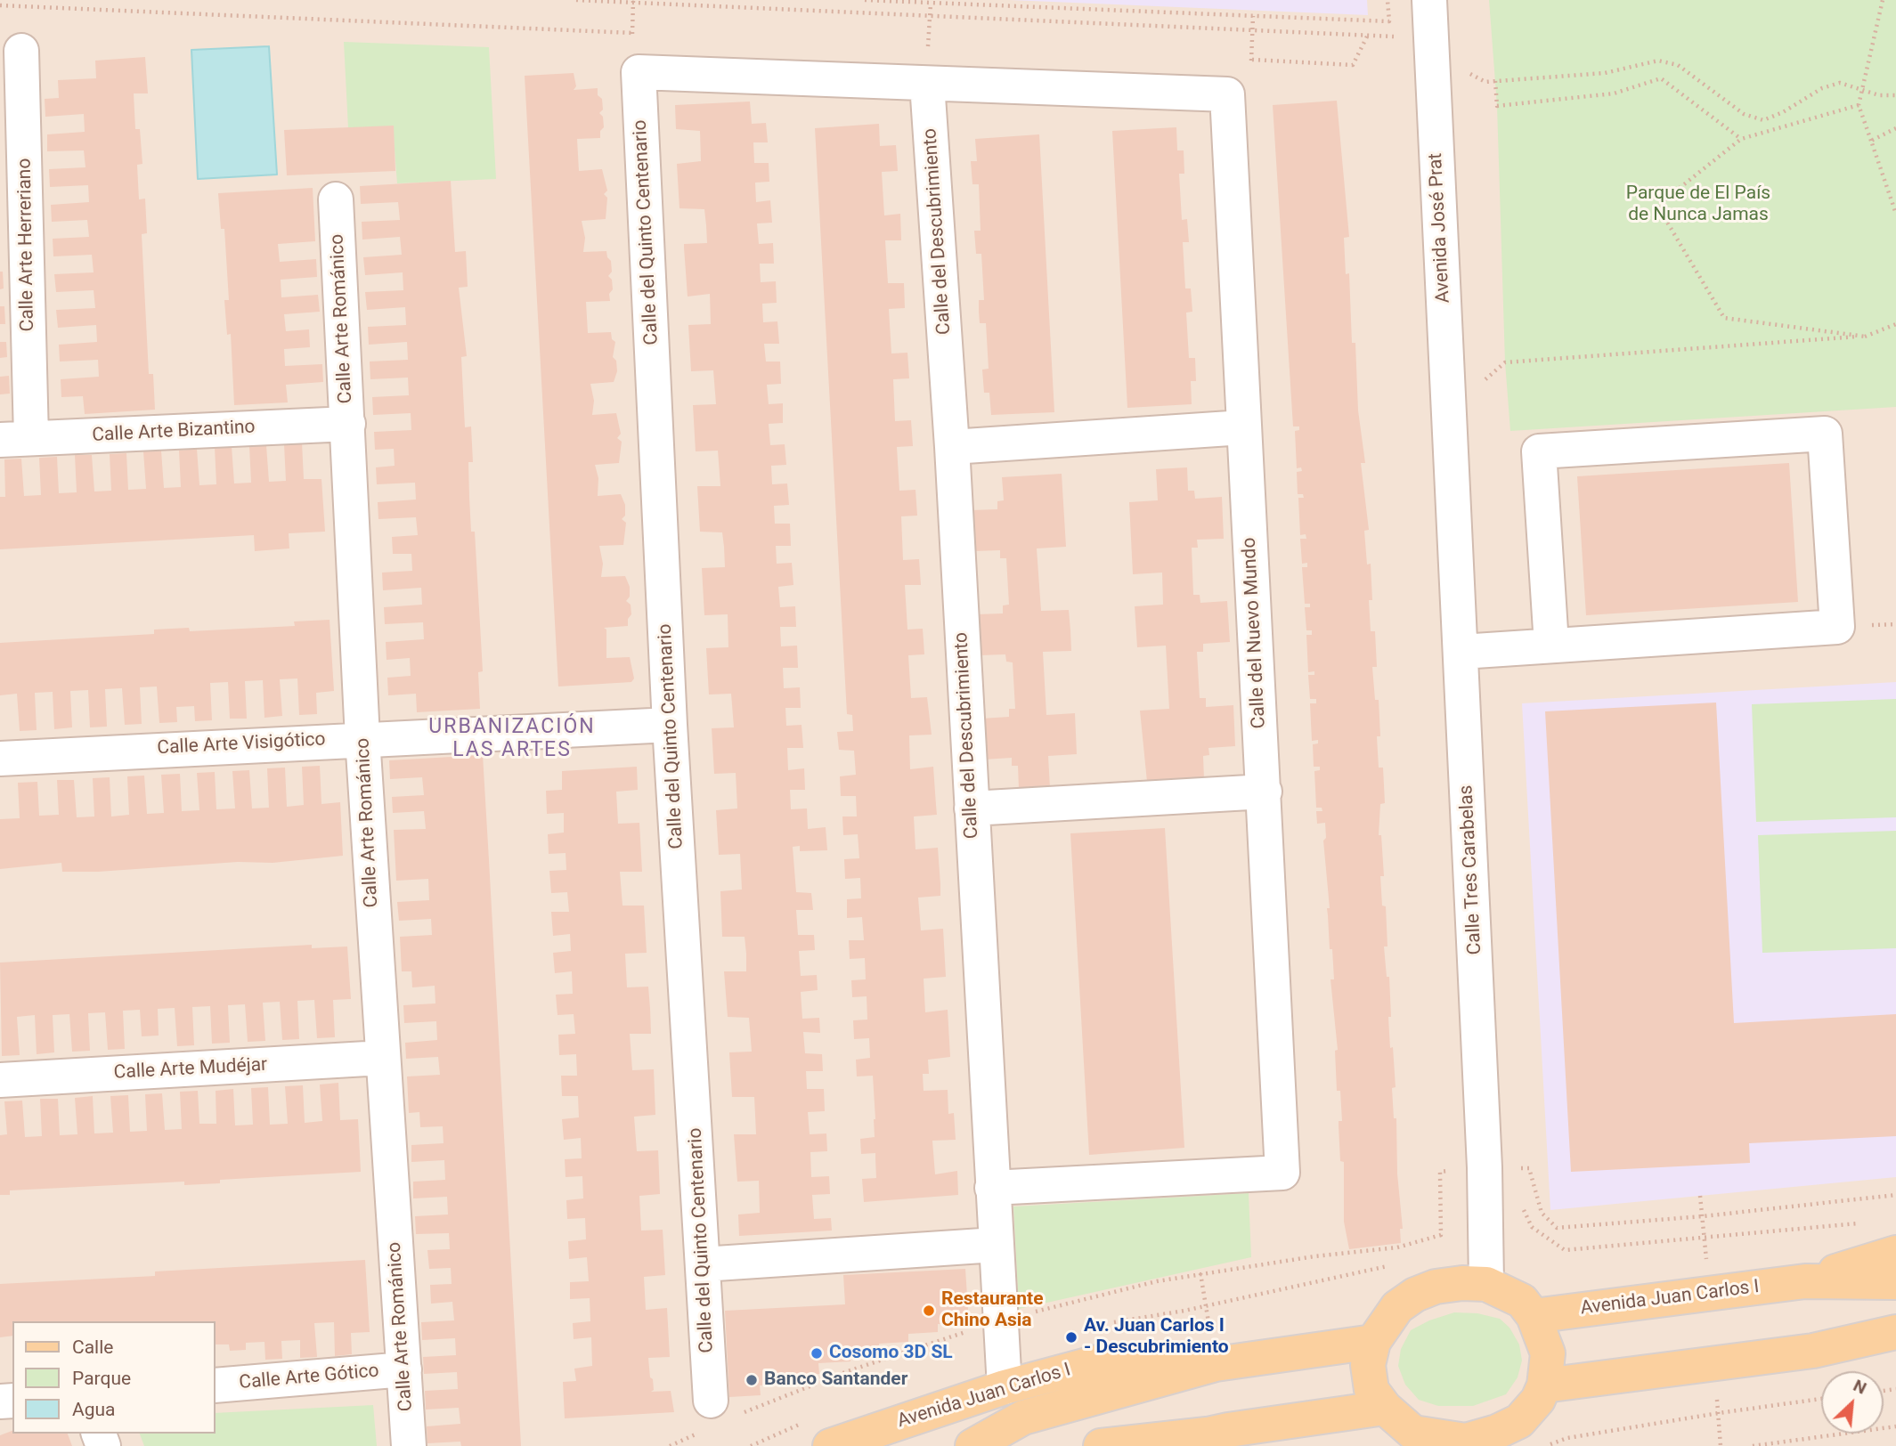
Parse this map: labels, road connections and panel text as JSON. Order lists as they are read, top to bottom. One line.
{"streets":{"main road":["Avenida Juan Carlos I"],"street":["Avenida José Prat","Calle del Descubrimiento","Calle del Quinto Centenario","Calle Arte Herreriano","Calle Arte Románico","Calle Arte Bizantino","Calle del Nuevo Mundo","Calle Arte Visigótico","Calle Tres Carabelas","Calle Arte Mudéjar","Calle Arte Gótico"]},"crossings":[["Avenida José Prat","Calle Tres Carabelas"],["Calle del Descubrimiento","Calle del Quinto Centenario"],["Calle del Descubrimiento","Calle del Nuevo Mundo"],["Calle del Descubrimiento","Avenida Juan Carlos I"],["Calle del Quinto Centenario","Calle Arte Visigótico"],["Calle Arte Herreriano","Calle Arte Bizantino"],["Calle Arte Románico","Calle Arte Bizantino"],["Calle Arte Románico","Calle Arte Visigótico"],["Calle Arte Románico","Calle Arte Mudéjar"],["Calle Arte Románico","Calle Arte Gótico"],["Calle Tres Carabelas","Avenida Juan Carlos I"]],"districts":["URBANIZACIÓN LAS ARTES"],"parks":["Parque de El País de Nunca Jamas"],"places":["Restaurante Chino Asia","Av. Juan Carlos I - Descubrimiento","Cosomo 3D SL","Banco Santander"],"legend":["Calle","Parque","Agua"],"north":"top right"}
